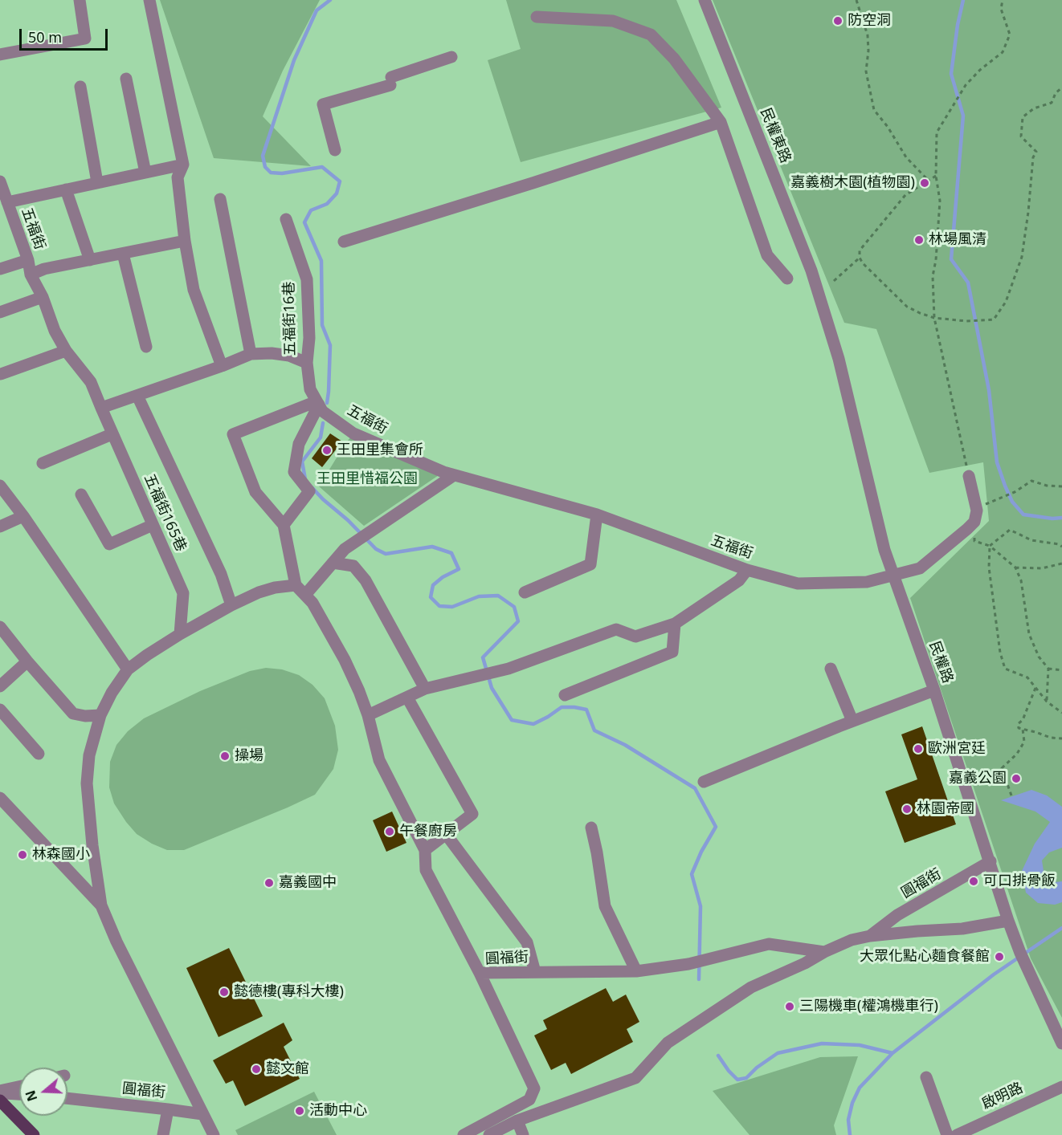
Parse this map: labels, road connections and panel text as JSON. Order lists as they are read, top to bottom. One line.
{"streets":{"street":["民權東路","五福街","五福街16巷","五福街165巷","民權路","圓福街","啟明路"]},"crossings":[["民權東路","民權路"],["五福街","五福街16巷"],["五福街","五福街165巷"],["五福街","民權路"],["民權路","圓福街"]],"parks":["王田里惜福公園"],"places":["防空洞","嘉義樹木園(植物園)","林場風清","王田里集會所","歐洲宮廷","操場","嘉義公園","林園帝國","午餐廚房","林森國小","可口排骨飯","嘉義國中","大眾化點心麵食餐館","懿德樓(專科大樓)","三陽機車(權鴻機車行)","懿文館","活動中心"],"scale_bar":"50 m","north":"left"}
